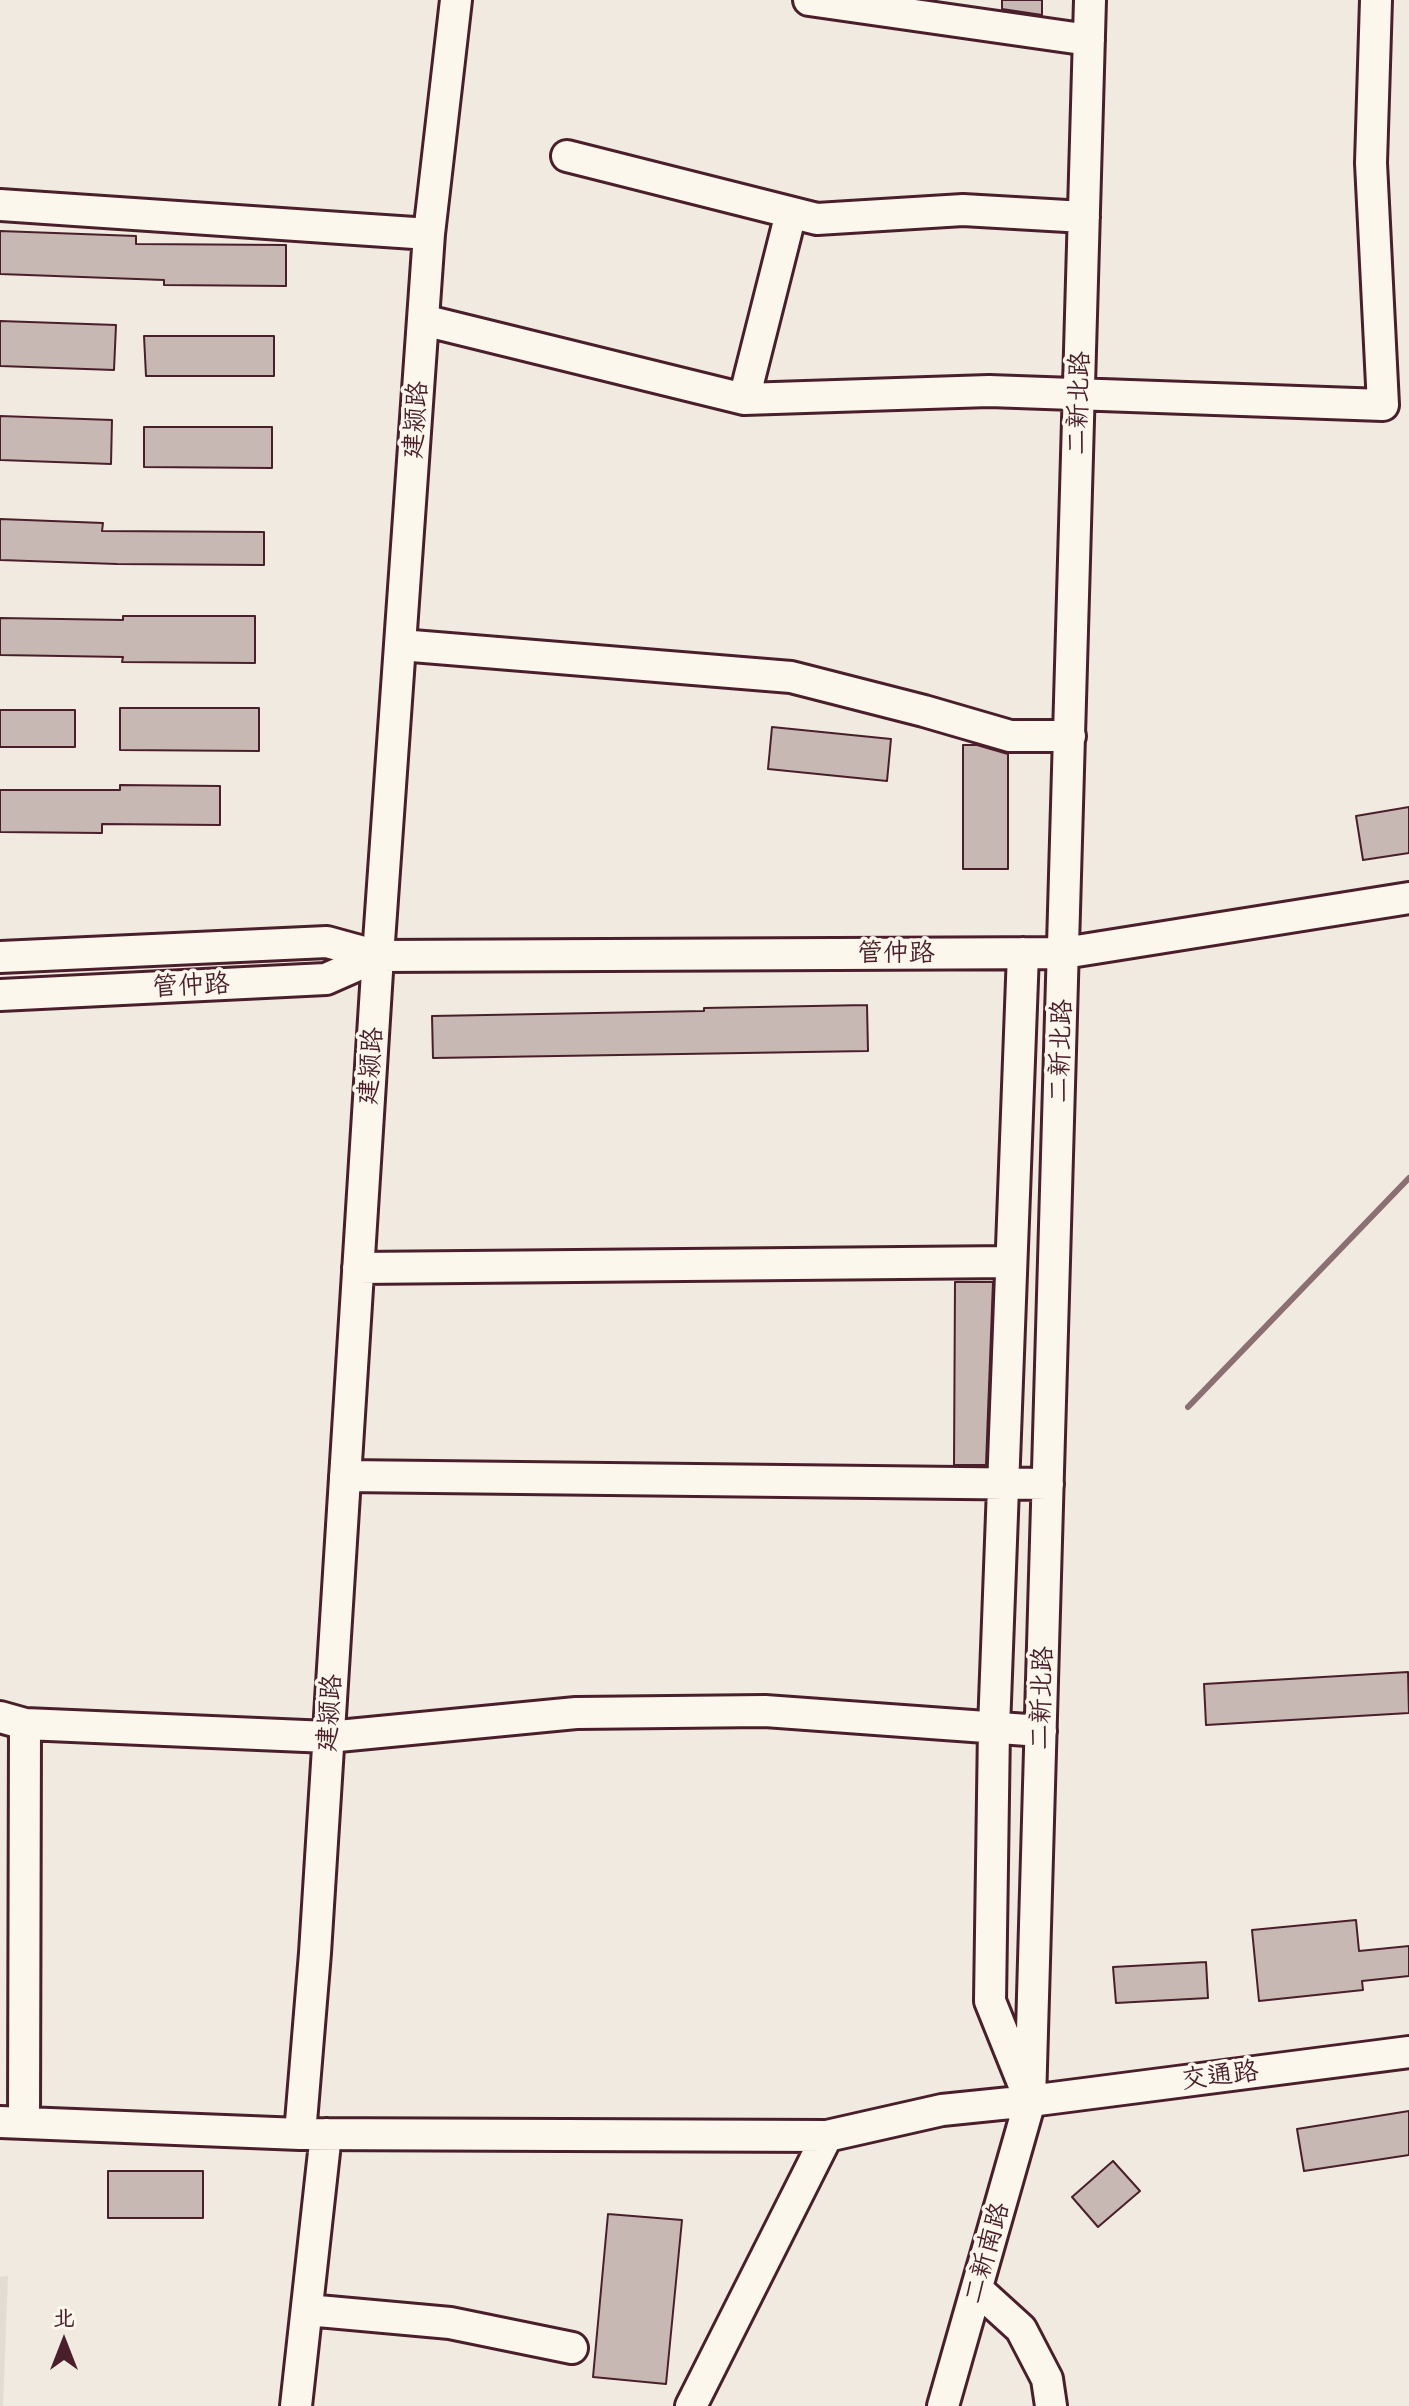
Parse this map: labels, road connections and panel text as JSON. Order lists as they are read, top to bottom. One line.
{"streets":{"street":["二新北路","建颍路","管仲路","交通路","二新南路"]},"crossings":[["二新北路","管仲路"],["二新北路","交通路"],["二新北路","二新南路"],["建颍路","管仲路"],["建颍路","交通路"],["交通路","二新南路"]],"north":"top"}
